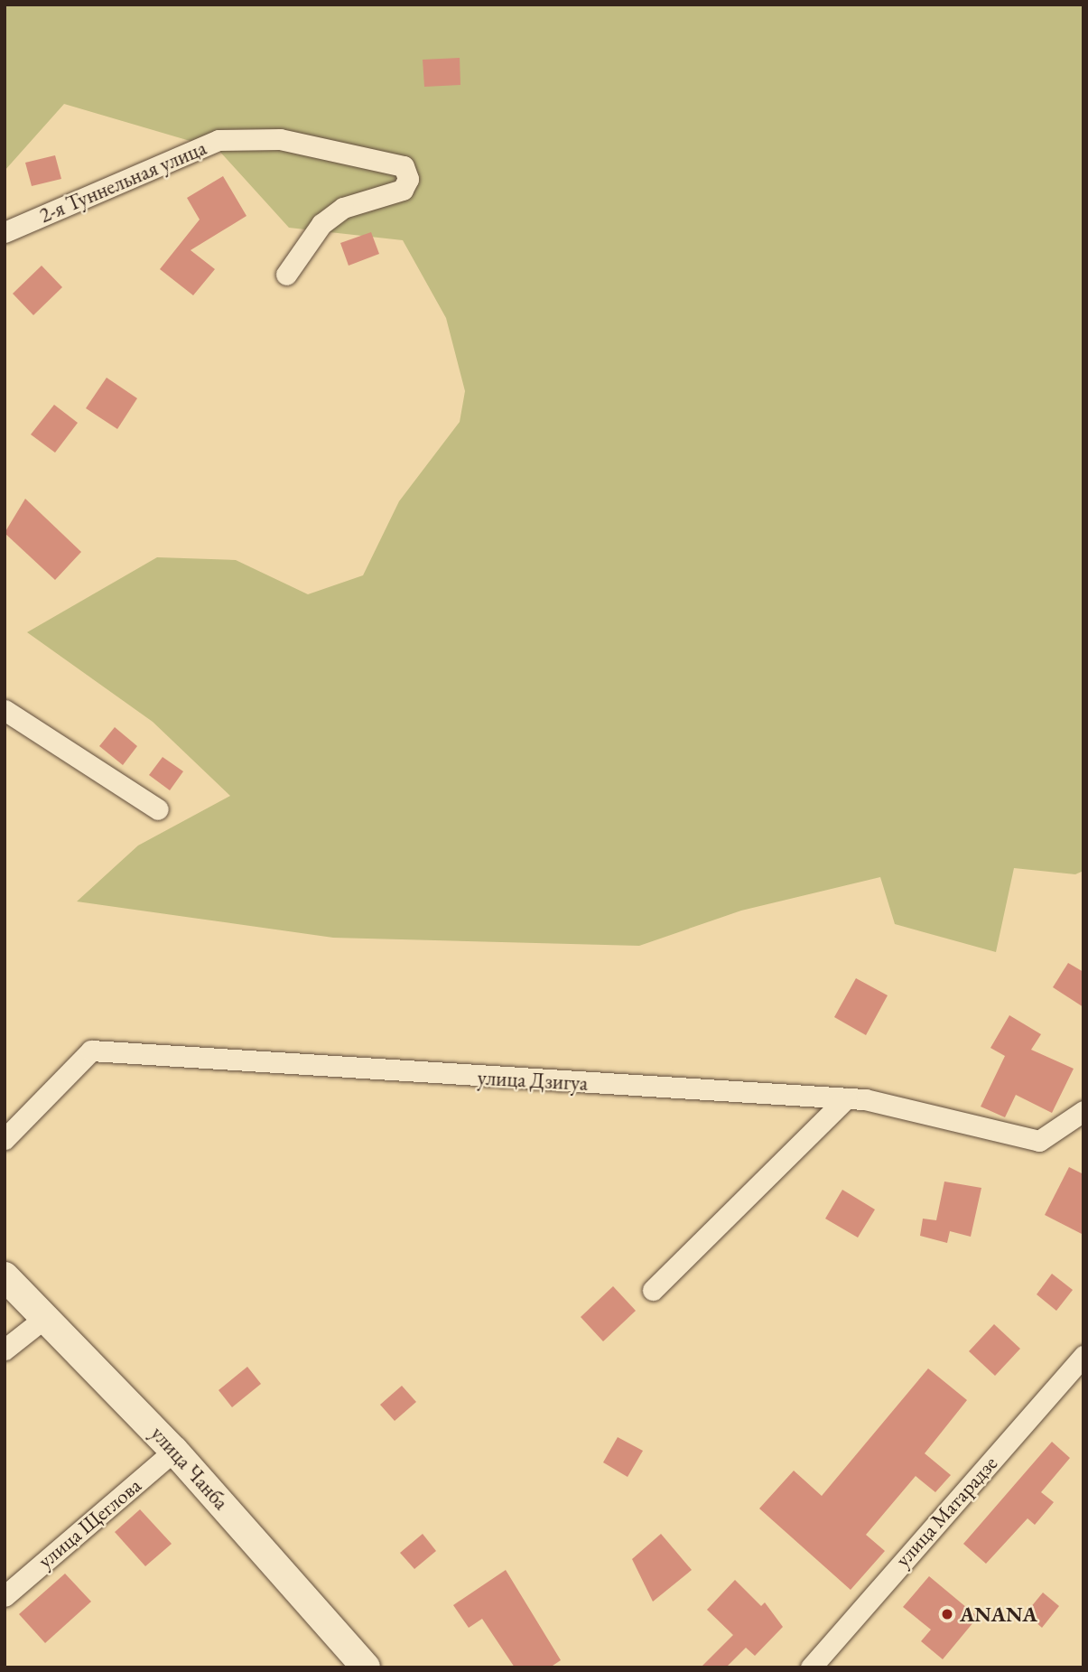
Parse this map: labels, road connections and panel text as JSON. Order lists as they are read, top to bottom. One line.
{"streets":{"street":["2-я Туннельная улица","улица Дзигуа","улица Чанба","улица Матарадзе","улица Щеглова"]},"crossings":[["улица Чанба","улица Щеглова"]],"places":["ANANA"]}
